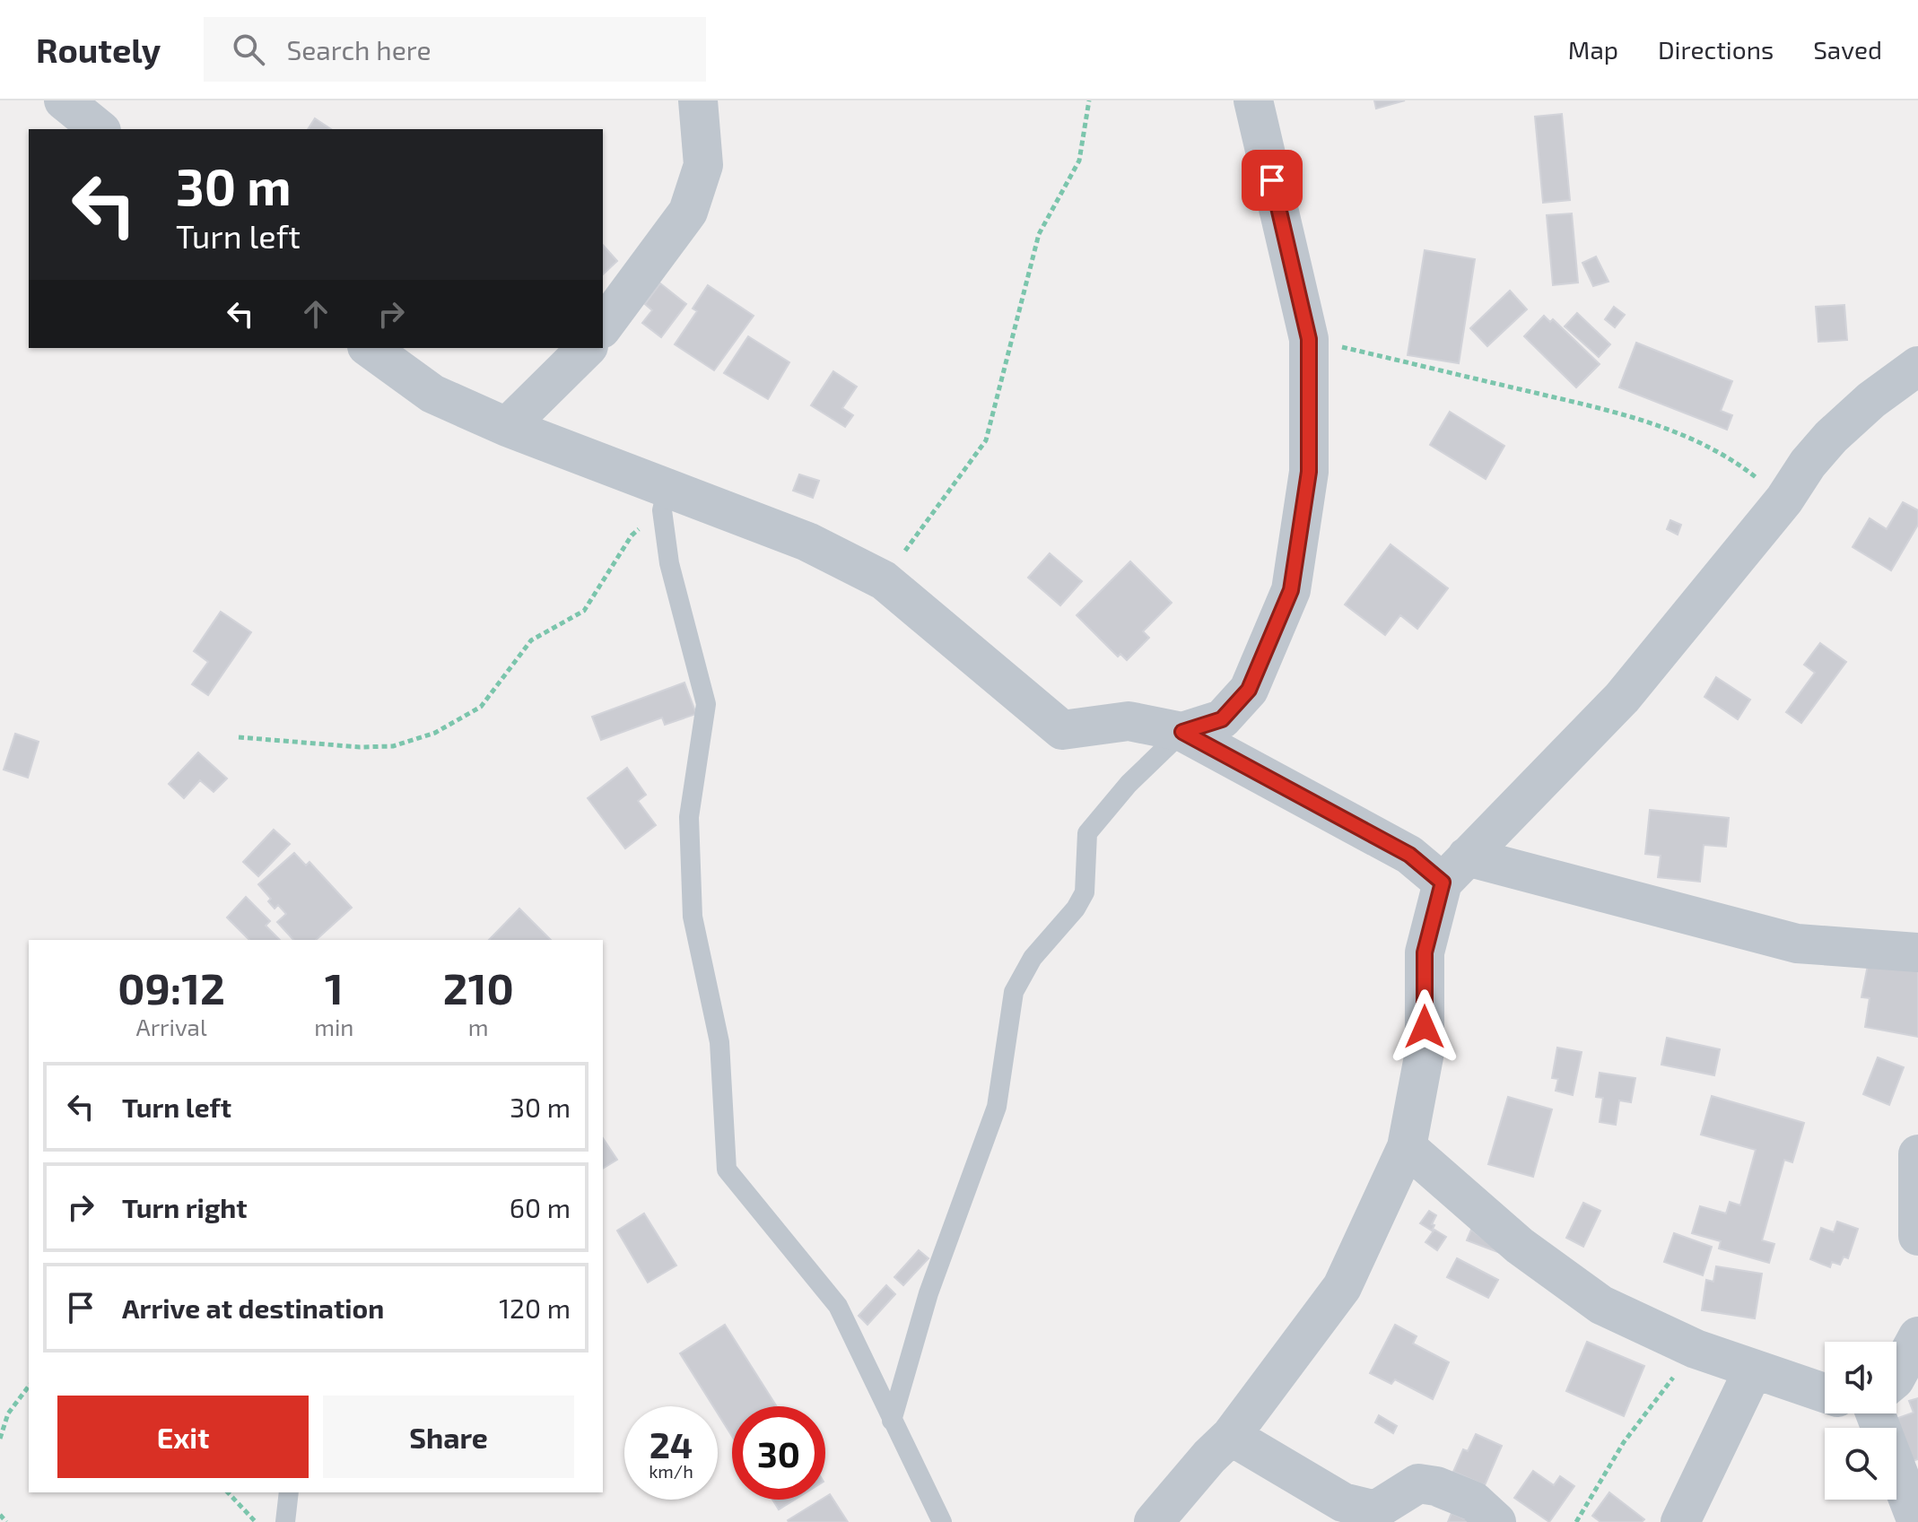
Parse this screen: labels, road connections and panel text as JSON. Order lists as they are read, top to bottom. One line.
{"page":{"header":"Routely","search":"Search here","nav":["Map","Directions","Saved"],"turn":["30 m","Turn left"],"eta":["09:12","Arrival","1","min","210","m"],"list":[{"name":"Turn left","value":"30 m"},{"name":"Turn right","value":"60 m"},{"name":"Arrive at destination","value":"120 m"}],"buttons":["Exit","Share"],"speed":"24 km/h","limit":"30"}}
